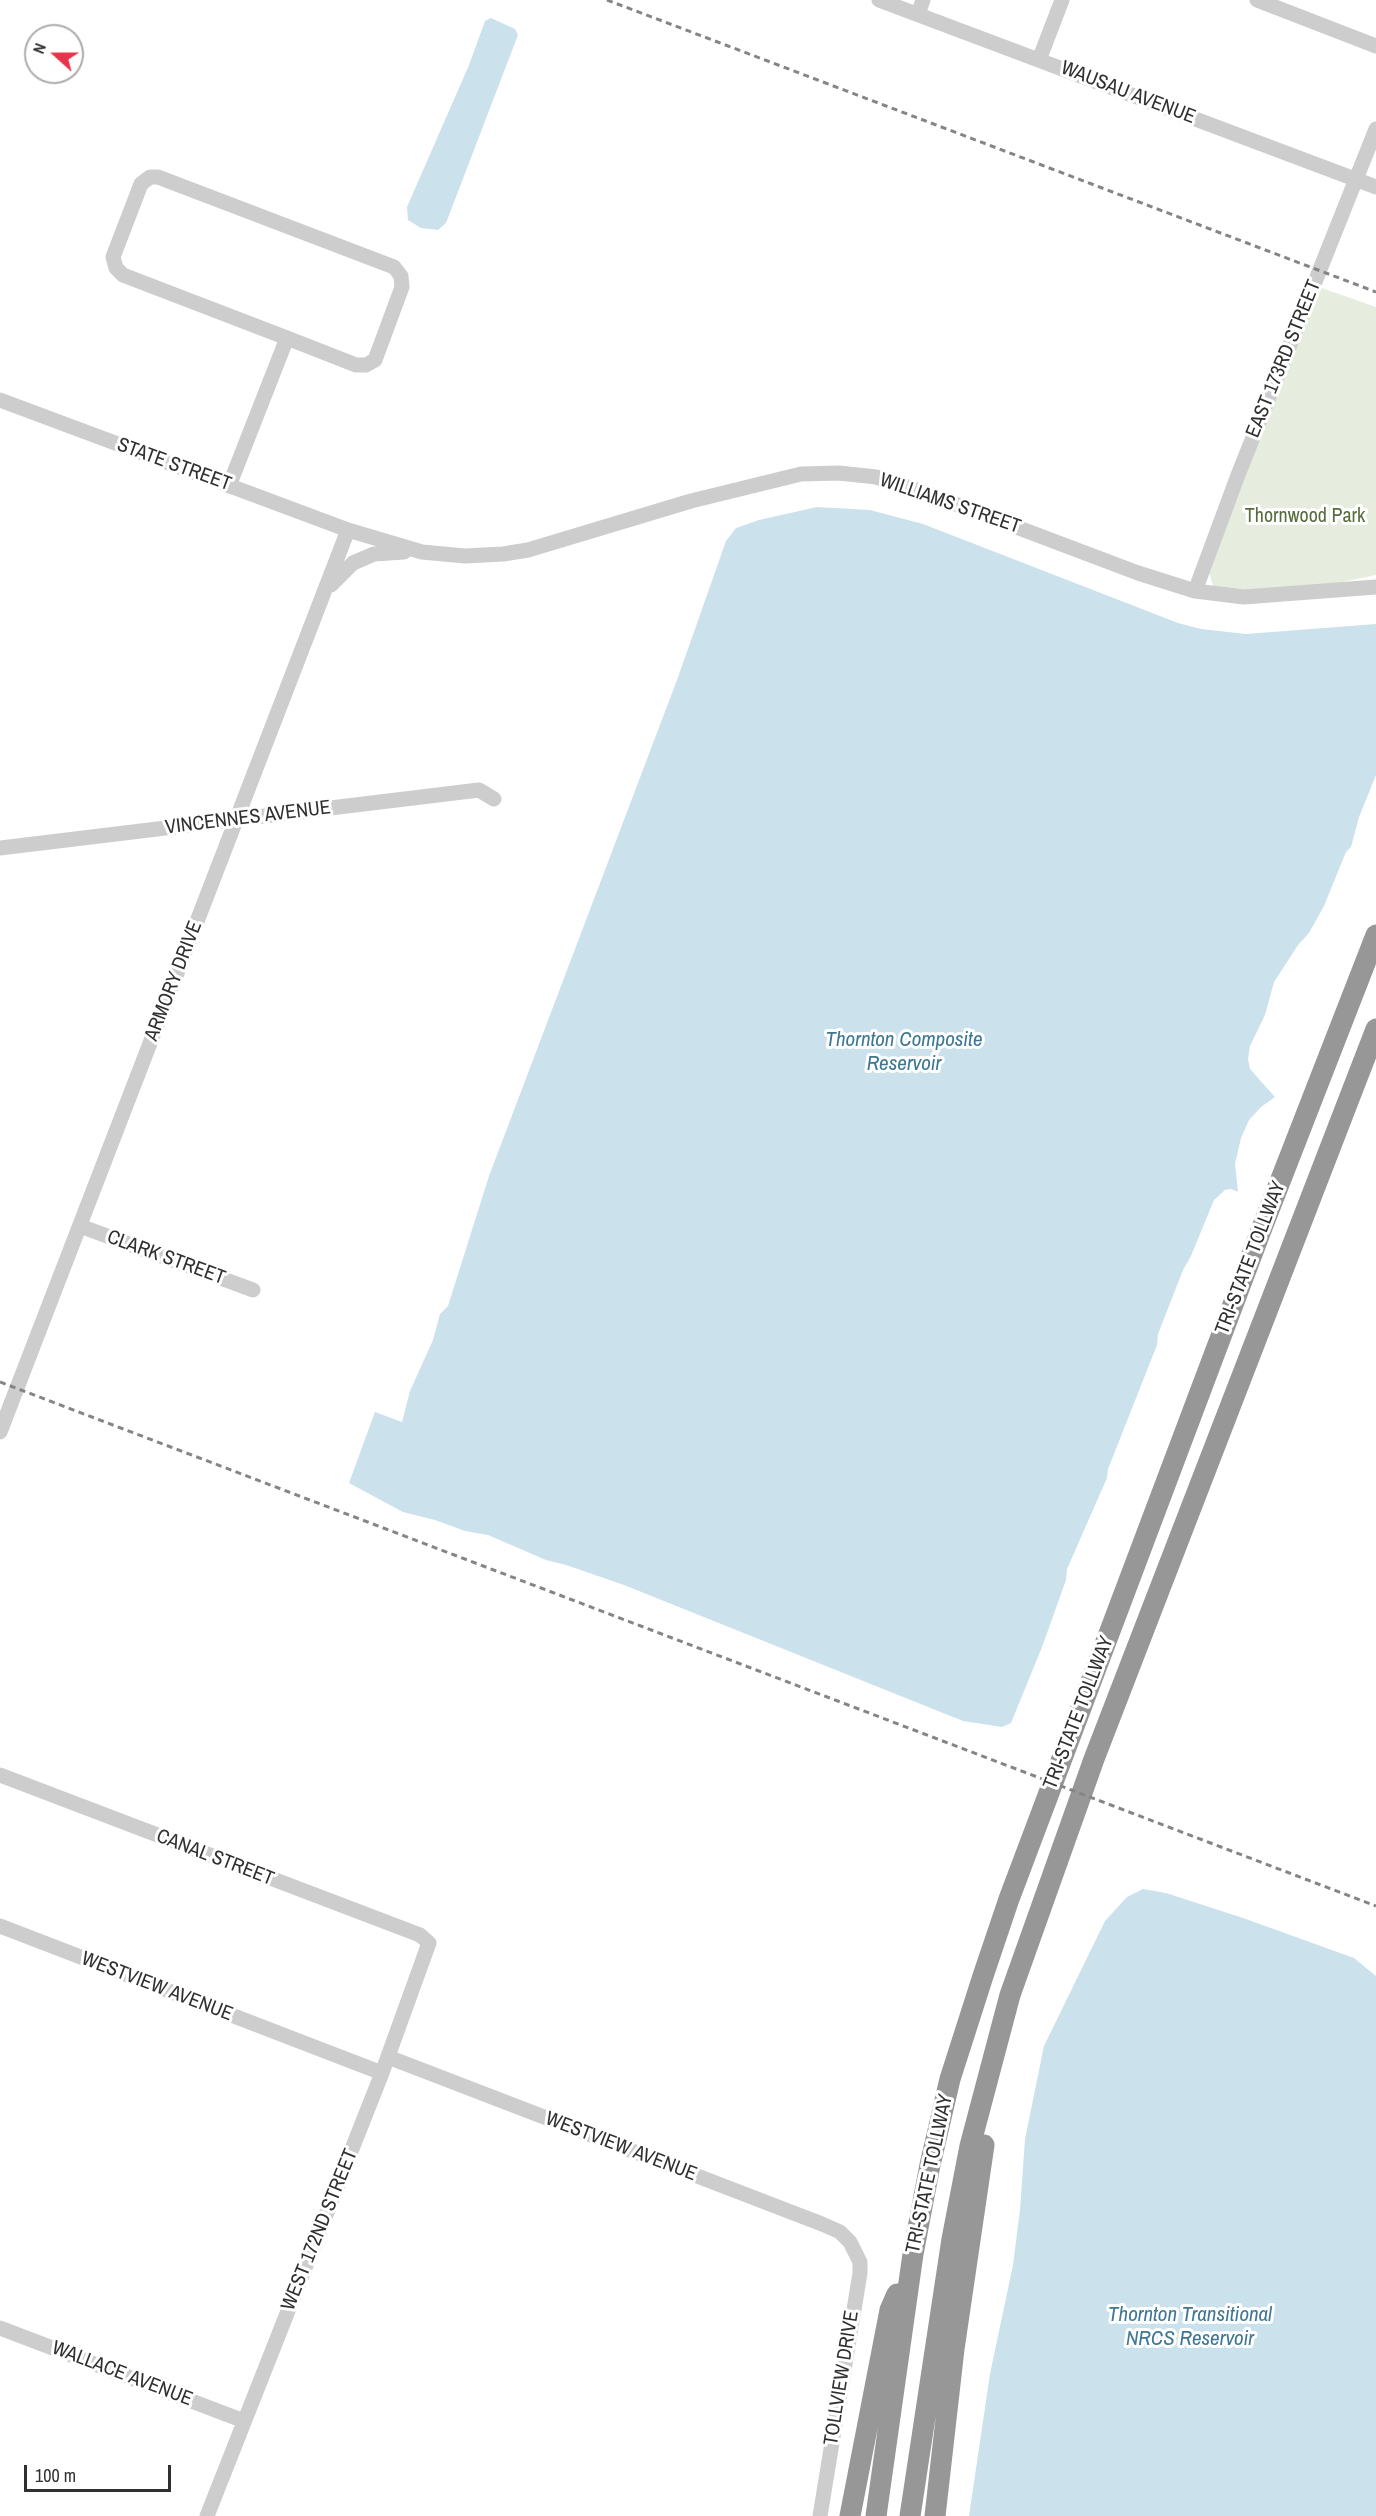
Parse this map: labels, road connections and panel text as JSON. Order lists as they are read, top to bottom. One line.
{"streets":{"highway":["TRI-STATE TOLLWAY"],"street":["WAUSAU AVENUE","EAST 173RD STREET","STATE STREET","WILLIAMS STREET","VINCENNES AVENUE","ARMORY DRIVE","CLARK STREET","CANAL STREET","WESTVIEW AVENUE","WEST 172ND STREET","WALLACE AVENUE","TOLLVIEW DRIVE"]},"crossings":[["WAUSAU AVENUE","EAST 173RD STREET"],["EAST 173RD STREET","WILLIAMS STREET"],["STATE STREET","WILLIAMS STREET"],["STATE STREET","ARMORY DRIVE"],["WILLIAMS STREET","ARMORY DRIVE"],["VINCENNES AVENUE","ARMORY DRIVE"],["ARMORY DRIVE","CLARK STREET"],["CANAL STREET","WEST 172ND STREET"],["WESTVIEW AVENUE","WEST 172ND STREET"],["WESTVIEW AVENUE","TOLLVIEW DRIVE"],["WEST 172ND STREET","WALLACE AVENUE"]],"water":["Thornton Composite Reservoir","Thornton Transitional NRCS Reservoir"],"parks":["Thornwood Park"],"scale_bar":"100 m","north":"left"}
